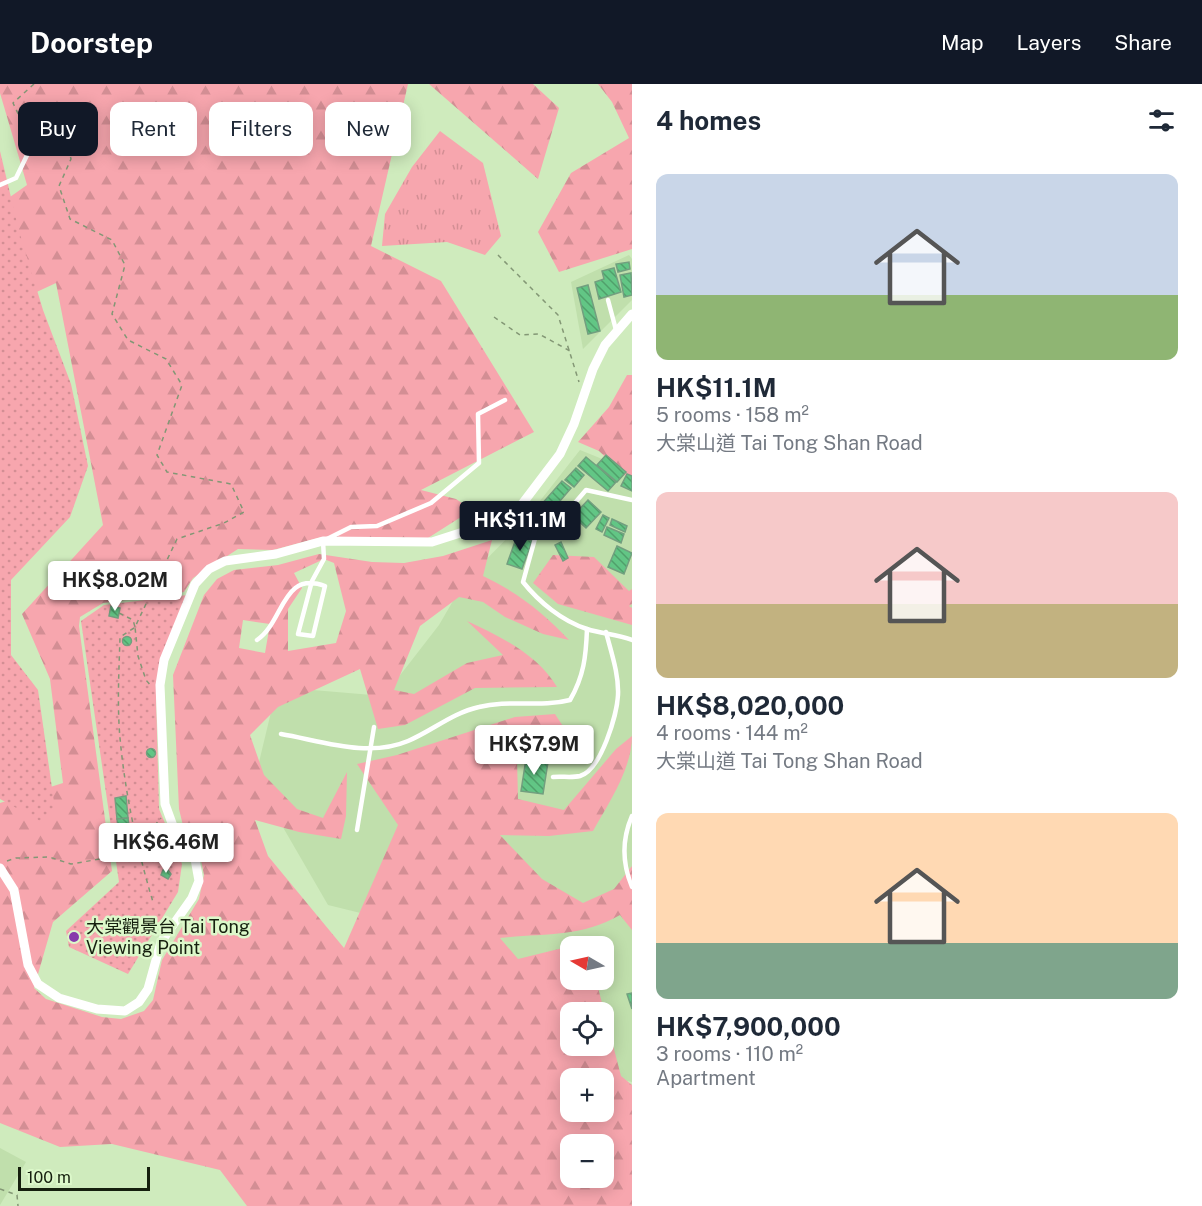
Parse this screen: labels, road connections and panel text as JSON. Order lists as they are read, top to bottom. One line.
{"places":["大棠觀景台 Tai Tong Viewing Point"],"scale_bar":"100 m","north":"left","page":{"header":"Doorstep","nav":["Map","Layers","Share"],"heading":"4 homes","chip":["Buy","Rent","Filters","New"],"list":[{"name":"HK$11.1M","note":"5 rooms · 158 m² · 大棠山道 Tai Tong Shan Road"},{"name":"HK$8,020,000","note":"4 rooms · 144 m² · 大棠山道 Tai Tong Shan Road"},{"name":"HK$7,900,000","note":"3 rooms · 110 m² · Apartment"}],"price":["HK$11.1M","HK$8.02M","HK$7.9M","HK$6.46M"],"map_buttons":["+","−"],"scale":"100 m"}}
